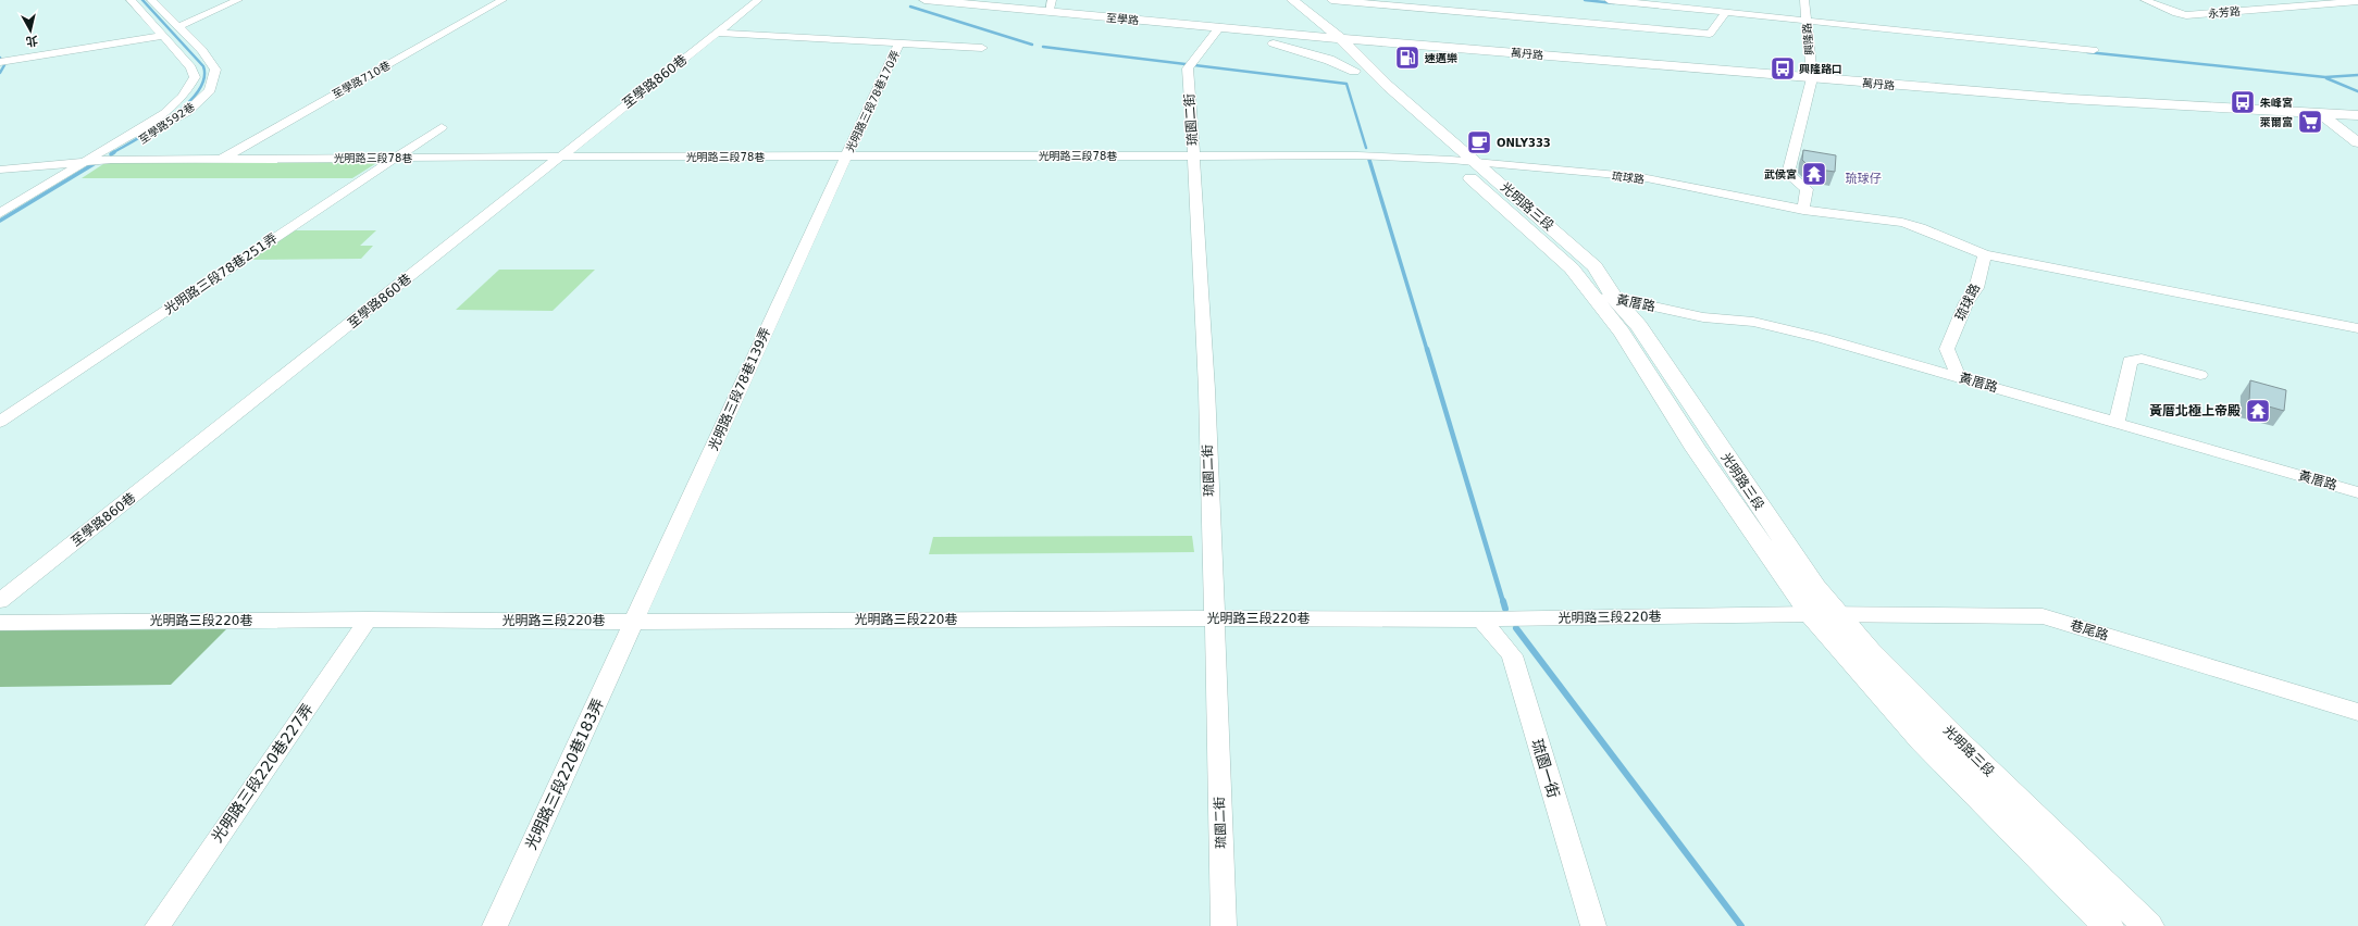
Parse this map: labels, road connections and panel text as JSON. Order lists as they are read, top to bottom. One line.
{"streets":{"street":["永芳路","至學路","興隆路","萬丹路","至學路710巷","至學路860巷","光明路三段78巷170弄","琉園二街","至學路592巷","光明路三段78巷","琉球路","光明路三段","光明路三段78巷251弄","黃厝路","光明路三段78巷139弄","光明路三段220巷","巷尾路","琉園一街","光明路三段220巷227弄","光明路三段220巷183弄"]},"crossings":[["至學路","萬丹路"],["至學路","琉園二街"],["至學路","光明路三段"],["興隆路","萬丹路"],["萬丹路","光明路三段"],["至學路710巷","光明路三段78巷"],["至學路860巷","光明路三段78巷"],["光明路三段78巷170弄","光明路三段78巷"],["光明路三段78巷170弄","光明路三段78巷139弄"],["琉園二街","光明路三段78巷"],["琉園二街","光明路三段220巷"],["至學路592巷","光明路三段78巷"],["光明路三段78巷","琉球路"],["光明路三段78巷","光明路三段"],["光明路三段78巷","光明路三段78巷251弄"],["光明路三段78巷","光明路三段78巷139弄"],["琉球路","光明路三段"],["琉球路","黃厝路"],["光明路三段","黃厝路"],["光明路三段","光明路三段220巷"],["光明路三段","巷尾路"],["光明路三段78巷139弄","光明路三段220巷"],["光明路三段78巷139弄","光明路三段220巷183弄"],["光明路三段220巷","巷尾路"],["光明路三段220巷","琉園一街"],["光明路三段220巷","光明路三段220巷227弄"],["光明路三段220巷","光明路三段220巷183弄"]],"districts":["琉球仔"],"places":{"fuel station":["速邁樂"],"bus stop":["興隆路口","朱峰宮"],"supermarket":["萊爾富"],"cafe":["ONLY333"],"temple":["武侯宮","黃厝北極上帝殿"]},"north":"bottom"}
